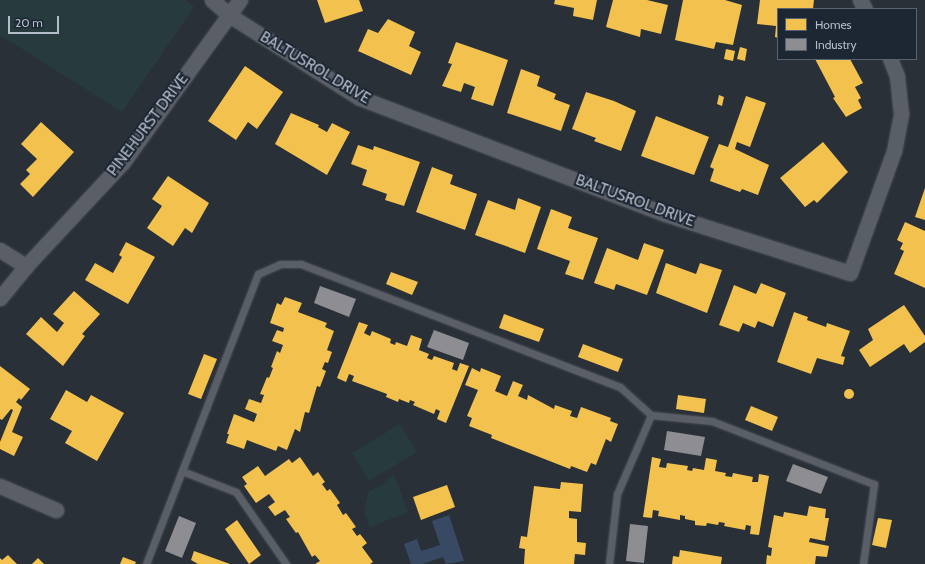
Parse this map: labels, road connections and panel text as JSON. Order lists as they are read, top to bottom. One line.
{"streets":{"street":["BALTUSROL DRIVE","PINEHURST DRIVE"]},"crossings":[["BALTUSROL DRIVE","PINEHURST DRIVE"]],"legend":["Homes","Industry"],"scale_bar":"20 m"}
